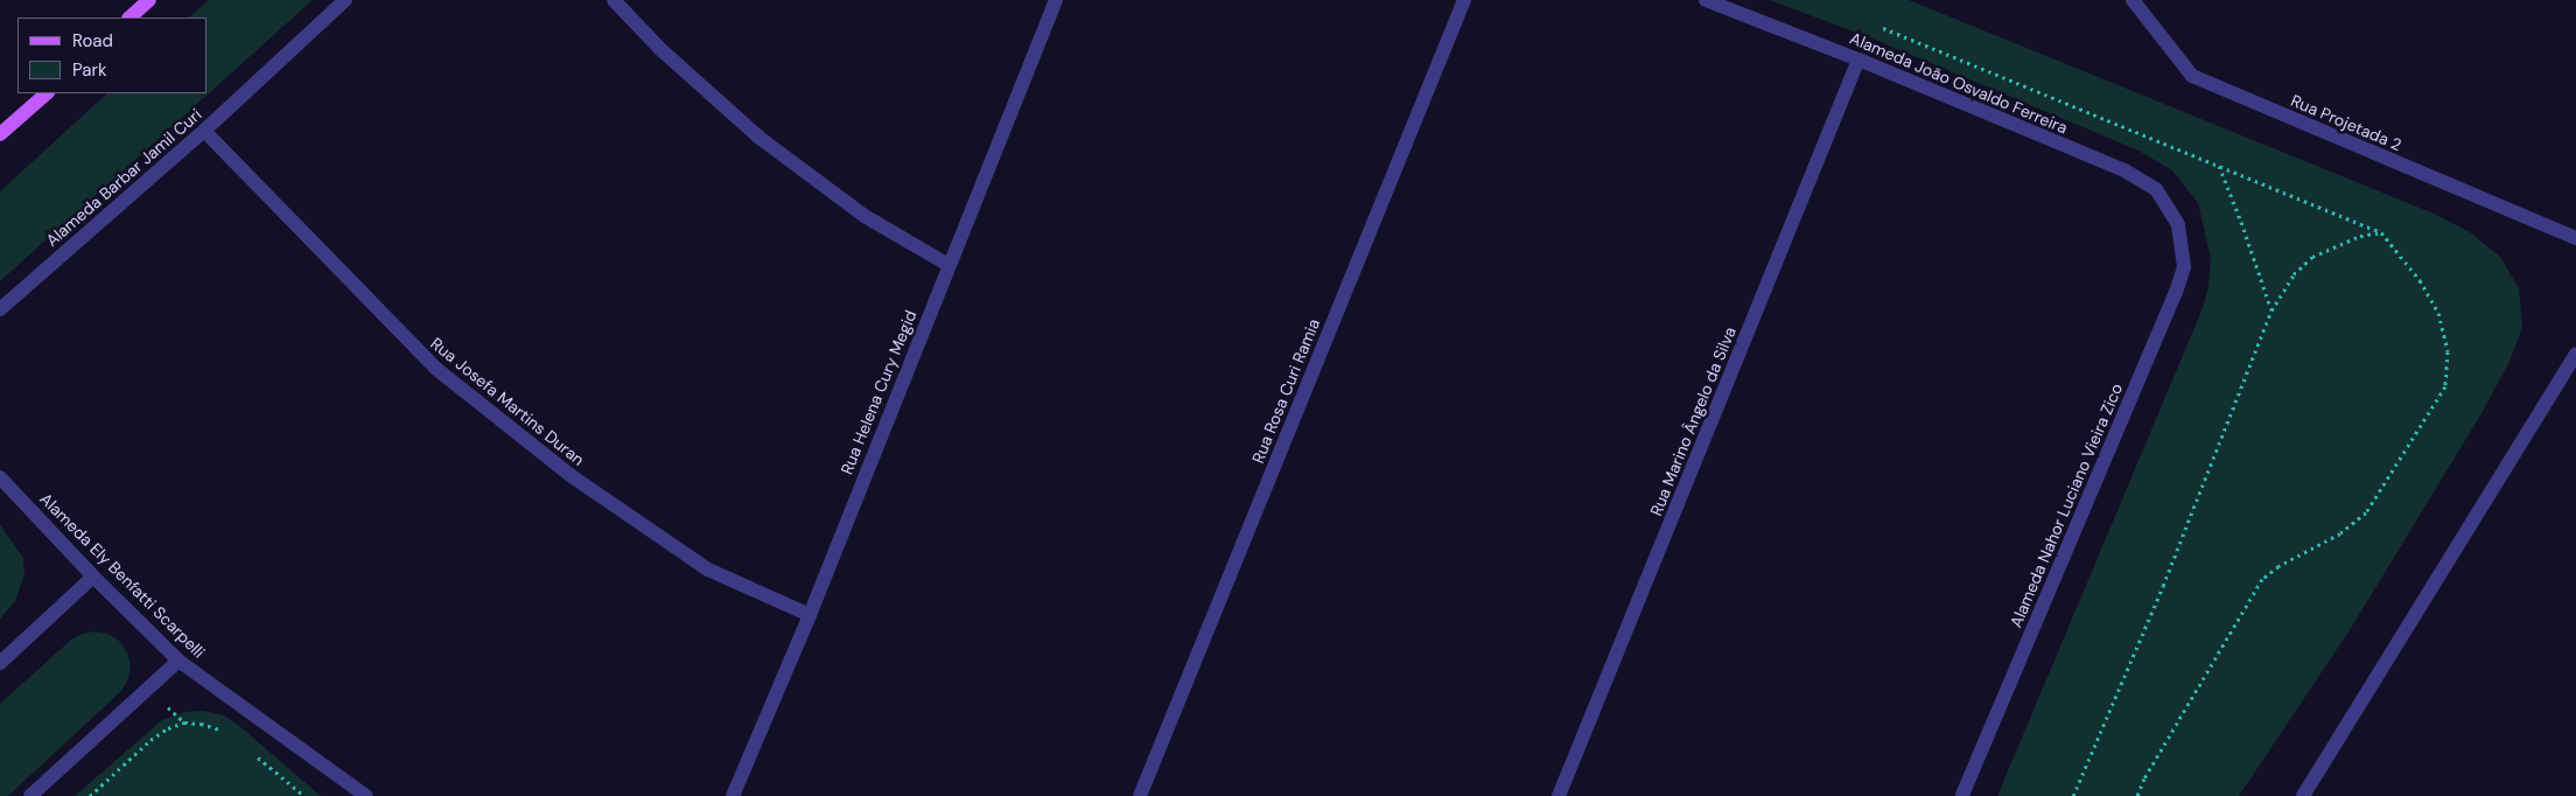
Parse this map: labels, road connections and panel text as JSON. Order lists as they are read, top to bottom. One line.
{"streets":{"street":["Alameda João Osvaldo Ferreira","Rua Projetada 2","Alameda Barbar Jamil Curi","Rua Rosa Curi Ramia","Rua Helena Cury Megid","Rua Josefa Martins Duran","Rua Marino Ângelo da Silva","Alameda Nahor Luciano Vieira Zico","Alameda Ely Benfatti Scarpelli"]},"crossings":[["Alameda João Osvaldo Ferreira","Rua Marino Ângelo da Silva"],["Alameda João Osvaldo Ferreira","Alameda Nahor Luciano Vieira Zico"],["Alameda Barbar Jamil Curi","Rua Josefa Martins Duran"],["Rua Helena Cury Megid","Rua Josefa Martins Duran"]],"legend":["Road","Park"]}
